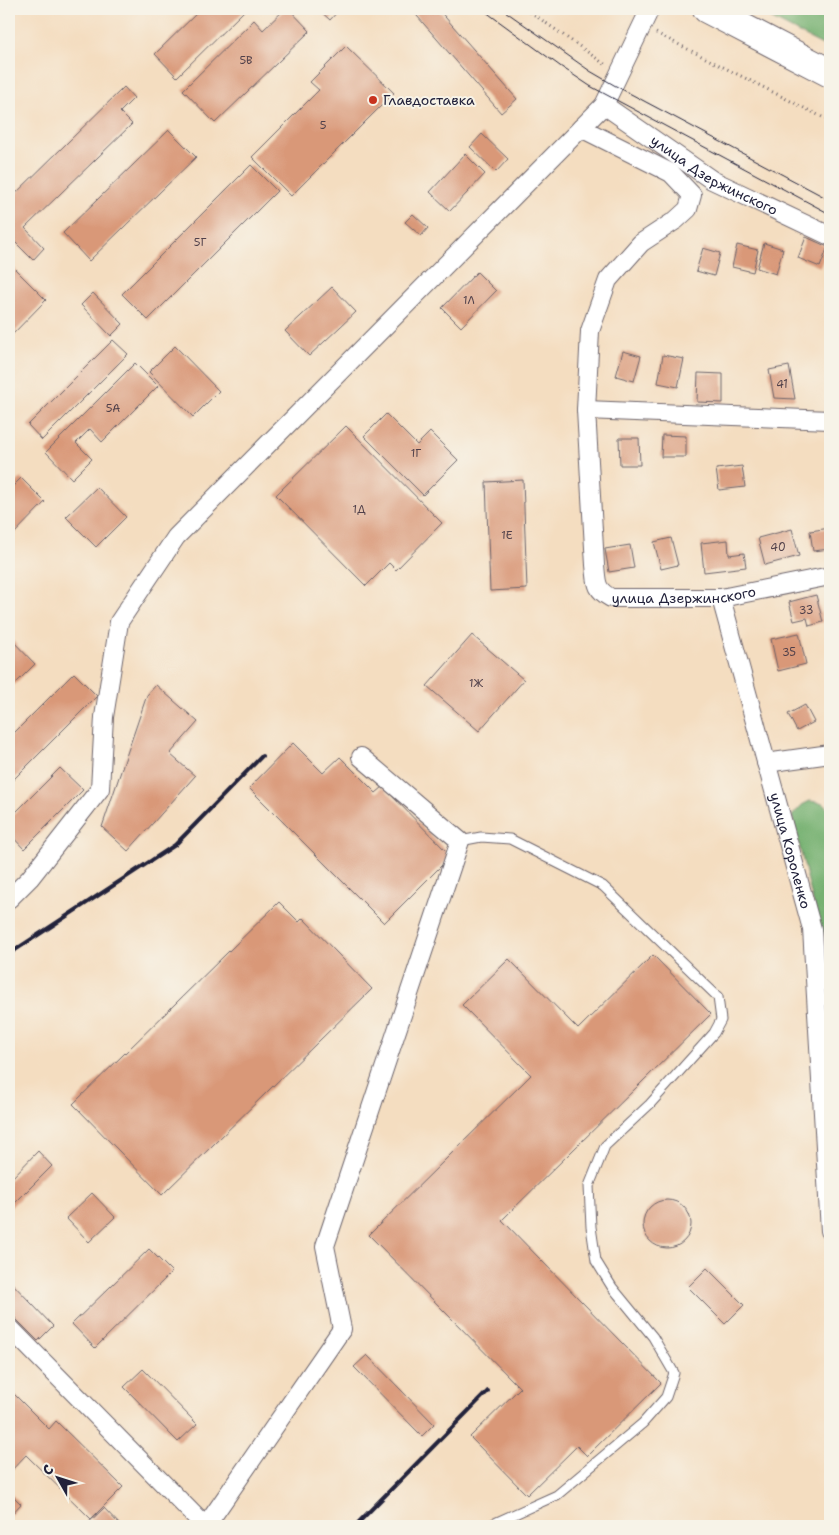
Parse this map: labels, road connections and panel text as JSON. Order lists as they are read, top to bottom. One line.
{"streets":{"street":["улица Дзержинского","улица Короленко"]},"crossings":[["улица Дзержинского","улица Короленко"]],"places":["Главдоставка"],"house_numbers":["5В","5","5Г","1Л","41","5А","1Г","1Д","1Е","40","33","35","1Ж"],"north":"top left"}
